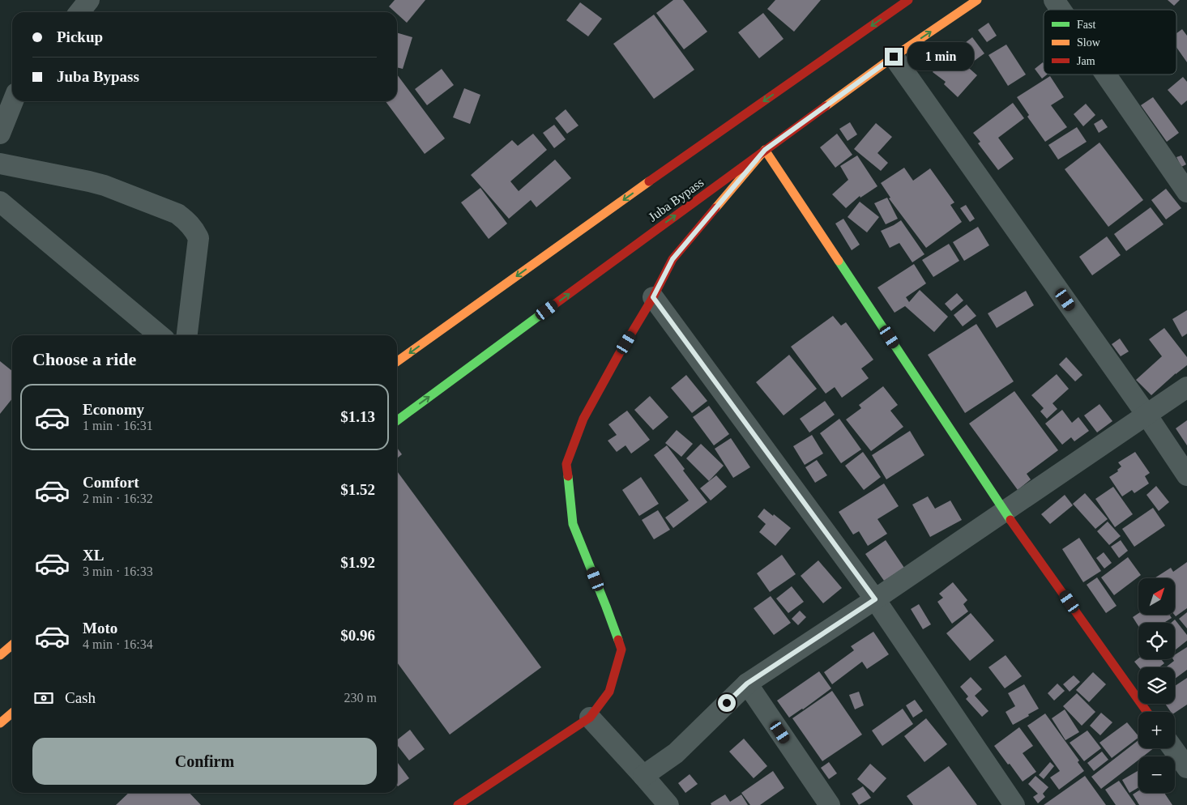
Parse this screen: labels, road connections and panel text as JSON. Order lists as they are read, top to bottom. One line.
{"streets":{"street":["Juba Bypass"]},"legend":["Fast","Slow","Jam"],"north":"top right","page":{"banner":["Pickup","Juba Bypass"],"bubble":"1 min","heading":"Choose a ride","list":[{"name":"Economy","note":"1 min · 16:31","value":"$1.13"},{"name":"Comfort","note":"2 min · 16:32","value":"$1.52"},{"name":"XL","note":"3 min · 16:33","value":"$1.92"},{"name":"Moto","note":"4 min · 16:34","value":"$0.96"}],"map_buttons":["+","−"],"pay":["Cash","230 m"],"buttons":"Confirm"}}
